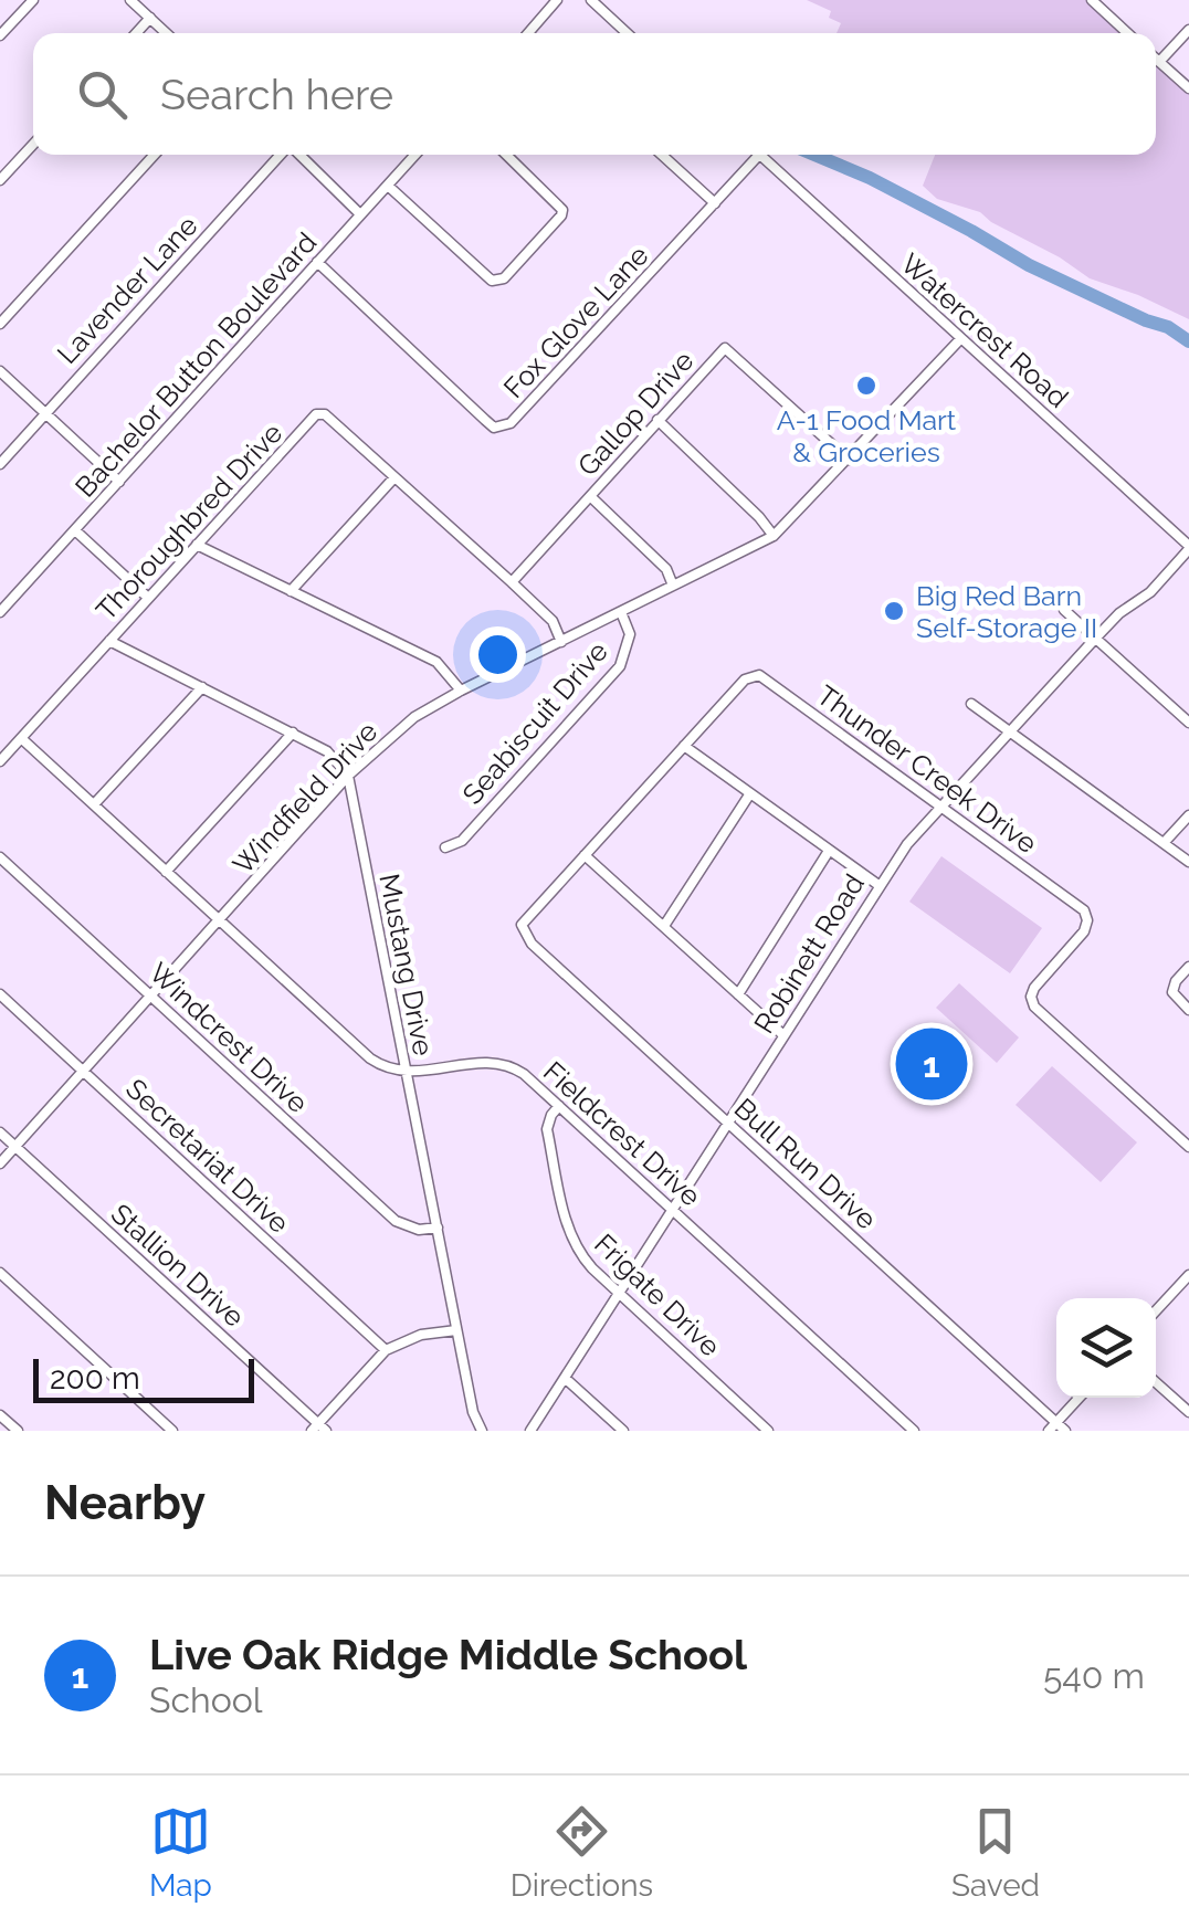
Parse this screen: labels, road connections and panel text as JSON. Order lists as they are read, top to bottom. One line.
{"streets":{"street":["Lavender Lane","Fox Glove Lane","Watercrest Road","Bachelor Button Boulevard","Gallop Drive","Thoroughbred Drive","Seabiscuit Drive","Thunder Creek Drive","Windfield Drive","Robinett Road","Mustang Drive","Windcrest Drive","Fieldcrest Drive","Secretariat Drive","Bull Run Drive","Stallion Drive","Frigate Drive"]},"crossings":[["Fox Glove Lane","Watercrest Road"],["Fox Glove Lane","Bachelor Button Boulevard"],["Watercrest Road","Windfield Drive"],["Watercrest Road","Robinett Road"],["Gallop Drive","Thoroughbred Drive"],["Gallop Drive","Windfield Drive"],["Thoroughbred Drive","Windfield Drive"],["Seabiscuit Drive","Windfield Drive"],["Thunder Creek Drive","Robinett Road"],["Thunder Creek Drive","Bull Run Drive"],["Windfield Drive","Mustang Drive"],["Windfield Drive","Windcrest Drive"],["Windfield Drive","Secretariat Drive"],["Windfield Drive","Stallion Drive"],["Robinett Road","Fieldcrest Drive"],["Robinett Road","Bull Run Drive"],["Robinett Road","Frigate Drive"],["Mustang Drive","Windcrest Drive"],["Mustang Drive","Fieldcrest Drive"],["Fieldcrest Drive","Frigate Drive"]],"places":["A-1 Food Mart & Groceries","Big Red Barn Self-Storage II"],"scale_bar":"200 m","page":{"search":"Search here","pins":"1","scale":"200 m","heading":"Nearby","list":[{"mark":"1","name":"Live Oak Ridge Middle School","note":"School","value":"540 m"}],"nav":["Map","Directions","Saved"]}}
